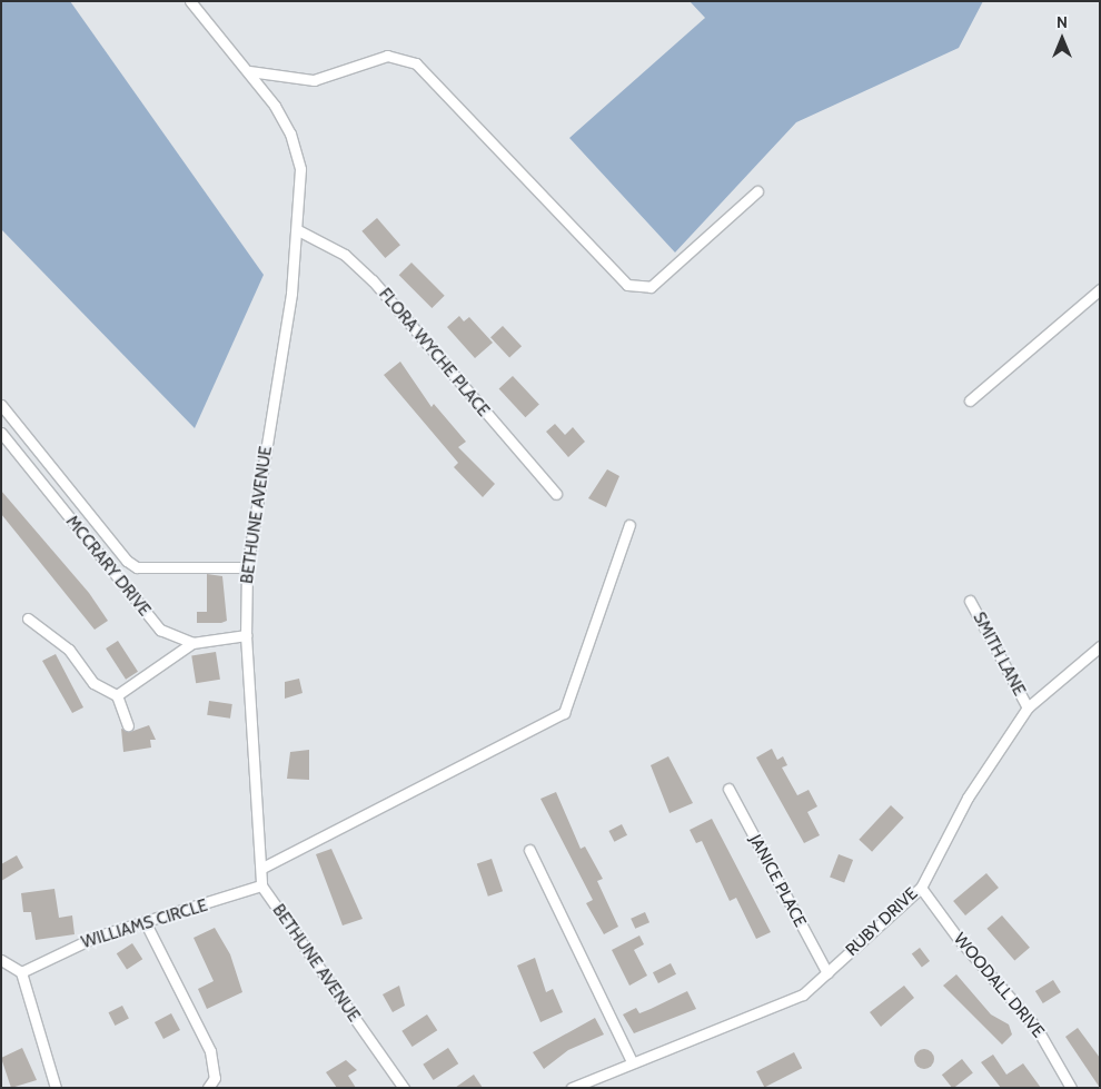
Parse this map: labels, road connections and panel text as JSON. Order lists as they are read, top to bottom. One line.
{"streets":{"street":["FLORA WYCHE PLACE","BETHUNE AVENUE","MCCRARY DRIVE","SMITH LANE","JANICE PLACE","RUBY DRIVE","WILLIAMS CIRCLE","WOODALL DRIVE"]},"crossings":[["FLORA WYCHE PLACE","BETHUNE AVENUE"],["BETHUNE AVENUE","WILLIAMS CIRCLE"],["SMITH LANE","RUBY DRIVE"],["JANICE PLACE","RUBY DRIVE"],["RUBY DRIVE","WOODALL DRIVE"]],"north":"top"}
